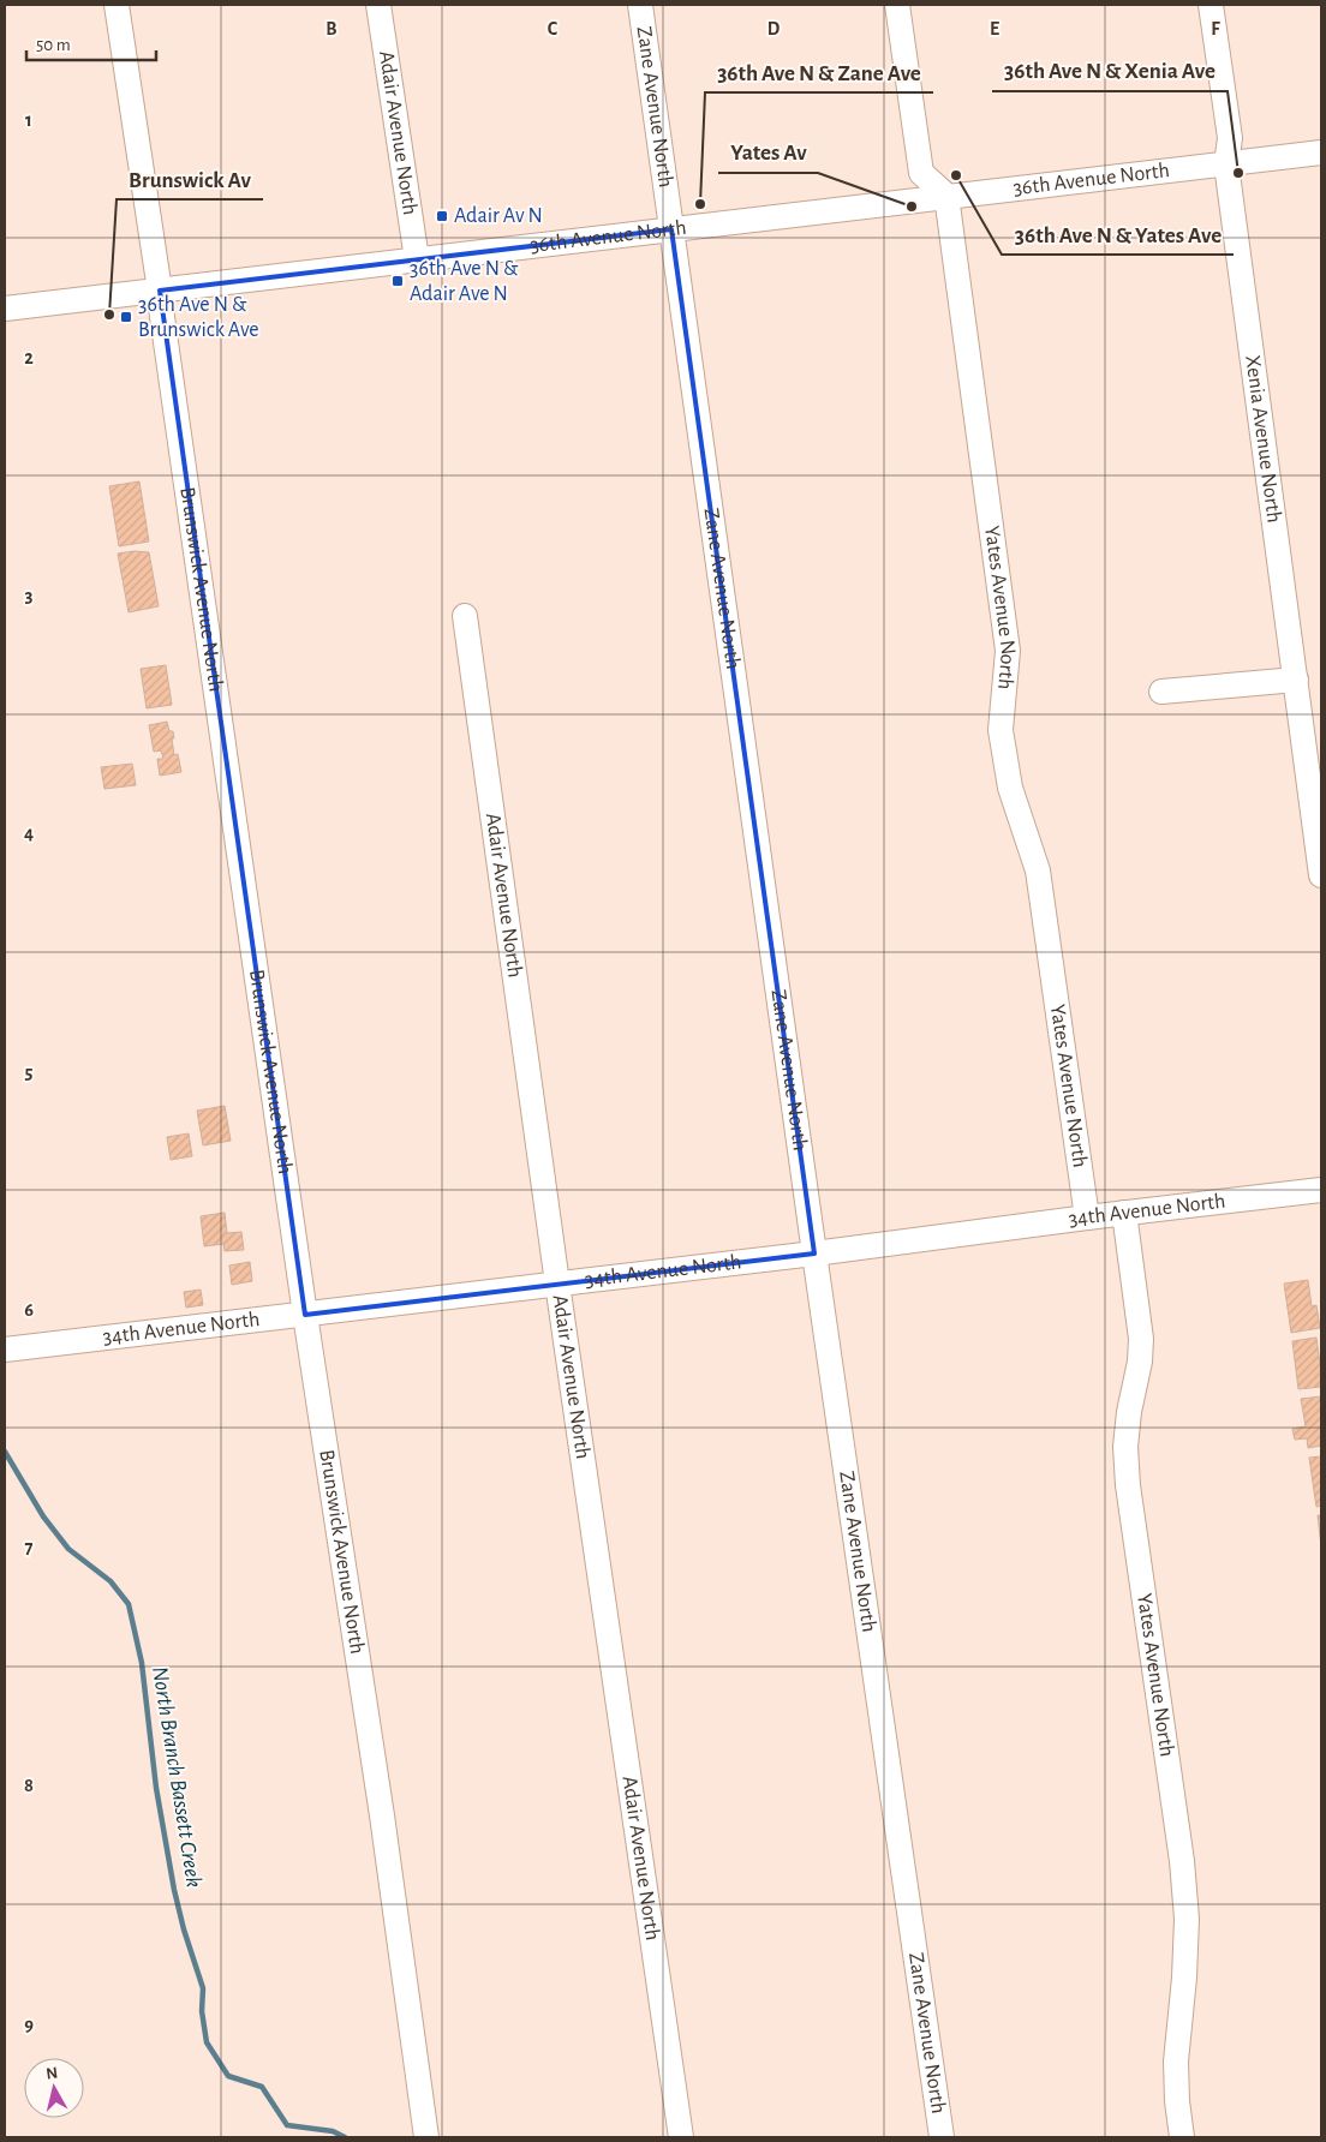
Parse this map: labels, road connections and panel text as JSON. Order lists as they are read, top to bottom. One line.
{"streets":{"street":["Zane Avenue North","Adair Avenue North","36th Avenue North","Xenia Avenue North","Brunswick Avenue North","Yates Avenue North","34th Avenue North"]},"crossings":[["Zane Avenue North","36th Avenue North"],["Zane Avenue North","34th Avenue North"],["Adair Avenue North","36th Avenue North"],["Adair Avenue North","34th Avenue North"],["36th Avenue North","Xenia Avenue North"],["36th Avenue North","Brunswick Avenue North"],["36th Avenue North","Yates Avenue North"],["Brunswick Avenue North","34th Avenue North"],["Yates Avenue North","34th Avenue North"]],"water":["North Branch Bassett Creek"],"places":{"other":["36th Ave N & Xenia Ave","36th Ave N & Yates Ave","36th Ave N & Zane Ave","Yates Av","Brunswick Av"],"transit":["Adair Av N","36th Ave N & Adair Ave N","36th Ave N & Brunswick Ave"]},"scale_bar":"50 m","north":"top","grid":{"columns":["B","C","D","E","F"],"rows":["1","2","3","4","5","6","7","8","9"]}}
